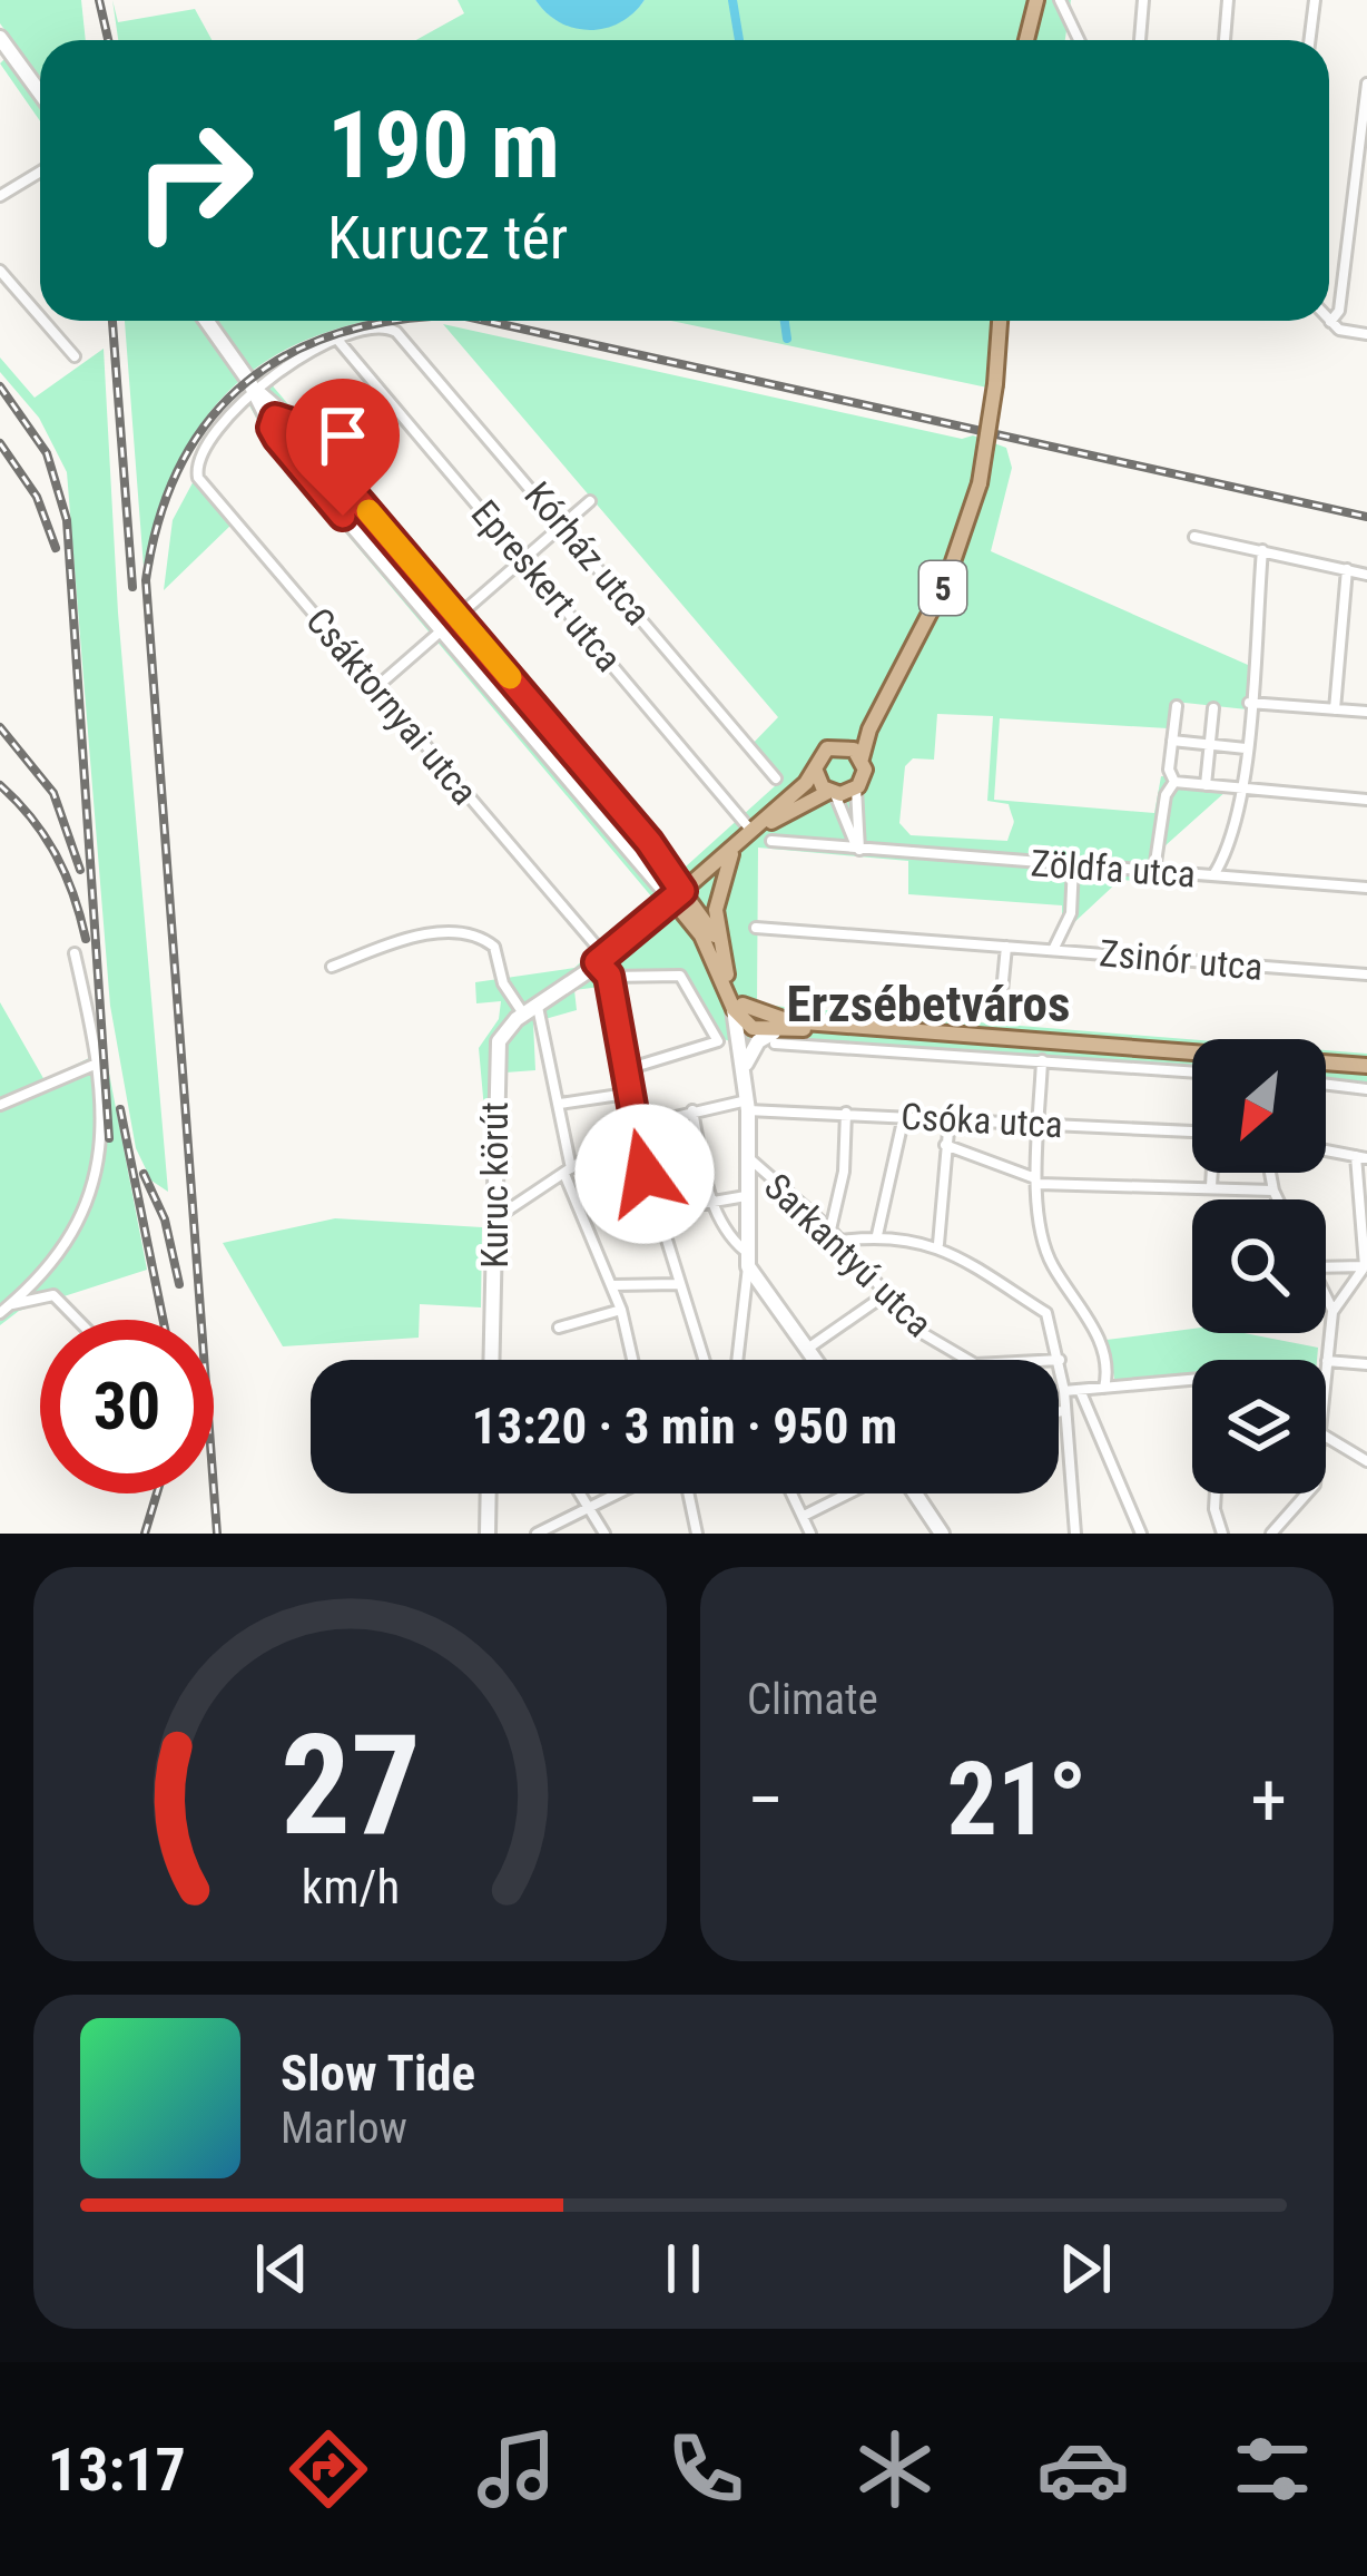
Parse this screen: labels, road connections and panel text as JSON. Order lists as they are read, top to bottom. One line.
{"streets":{"main road":["5"],"street":["Kórház utca","Epreskert utca","Csáktornyai utca","Zöldfa utca","Zsinór utca","Csóka utca","Kuruc körút","Sarkantyú utca"]},"crossings":[["Kórház utca","Epreskert utca"],["Epreskert utca","5"],["Csóka utca","Kuruc körút"]],"districts":["Erzsébetváros"],"north":"bottom left","page":{"turn":["190 m","Kurucz tér"],"limit":"30","trip":"13:20 · 3 min · 950 m","tile":"Climate","heat":["−","21°","+"],"song":["Slow Tide","Marlow"],"tabs":"13:17","gauge":["27","km/h"]}}
